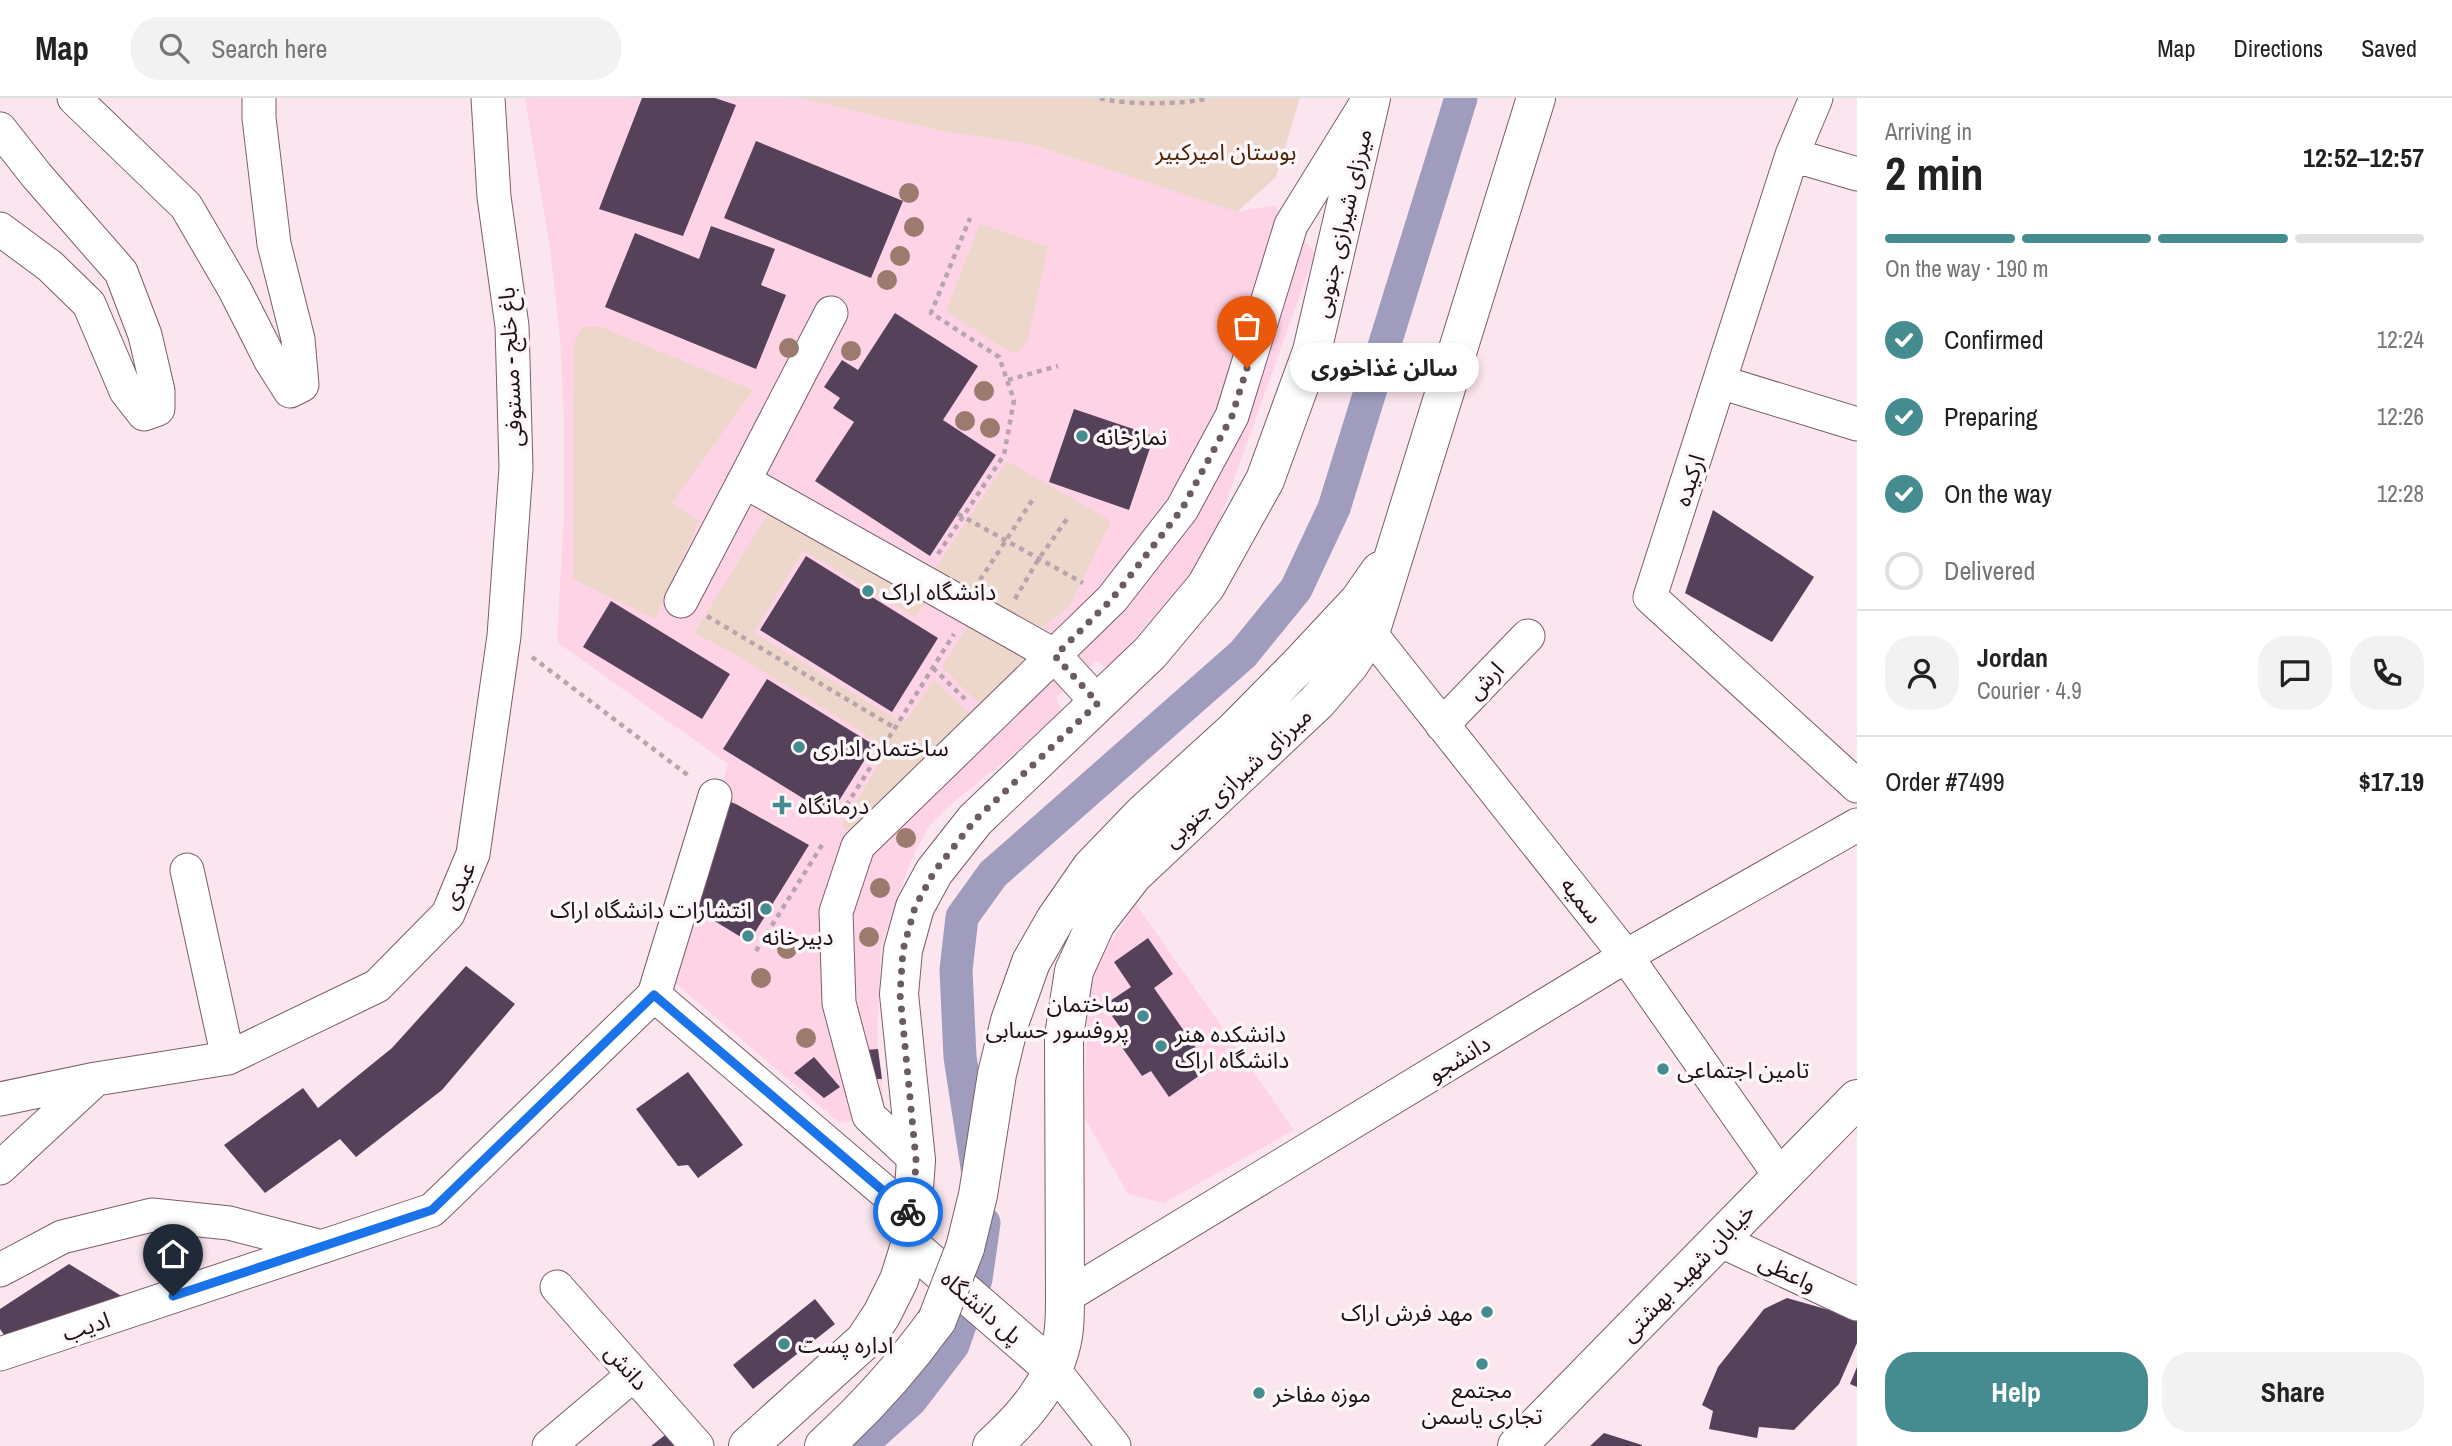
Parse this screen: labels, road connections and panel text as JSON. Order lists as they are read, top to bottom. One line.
{"streets":{"main road":["میرزای شیرازی جنوبی","خیابان شهید بهشتی","پل دانشگاه"],"street":["باغ خلج - مستوفی","ارکیده","ارش","عبدی","سمیه","دانشجو","واعظی","ادیب","دانش"]},"crossings":[["میرزای شیرازی جنوبی","سمیه"],["میرزای شیرازی جنوبی","دانشجو"],["میرزای شیرازی جنوبی","پل دانشگاه"],["باغ خلج - مستوفی","عبدی"],["ارش","سمیه"],["سمیه","دانشجو"],["سمیه","خیابان شهید بهشتی"],["خیابان شهید بهشتی","واعظی"]],"parks":["بوستان امیرکبیر"],"places":{"other":["سالن غذاخوری","نمازخانه","دانشگاه اراک","ساختمان اداری","انتشارات دانشگاه اراک","دبیرخانه","ساختمان پروفسور حسابی","دانشکده هنر دانشگاه اراک","تامین اجتماعی","مهد فرش اراک","اداره پست","مجتمع تجاری یاسمن","موزه مفاخر"],"health":["درمانگاه"]},"page":{"header":"Map","search":"Search here","nav":["Map","Directions","Saved"],"heading":["2 min","Arriving in","12:52–12:57"],"panel":["Jordan","Courier · 4.9","Order #7499","$17.19"],"bar":"On the way · 190 m","list":[["Confirmed","12:24"],["Preparing","12:26"],["On the way","12:28"],"Delivered"],"bubble":"سالن غذاخوری","buttons":["Help","Share"]}}
